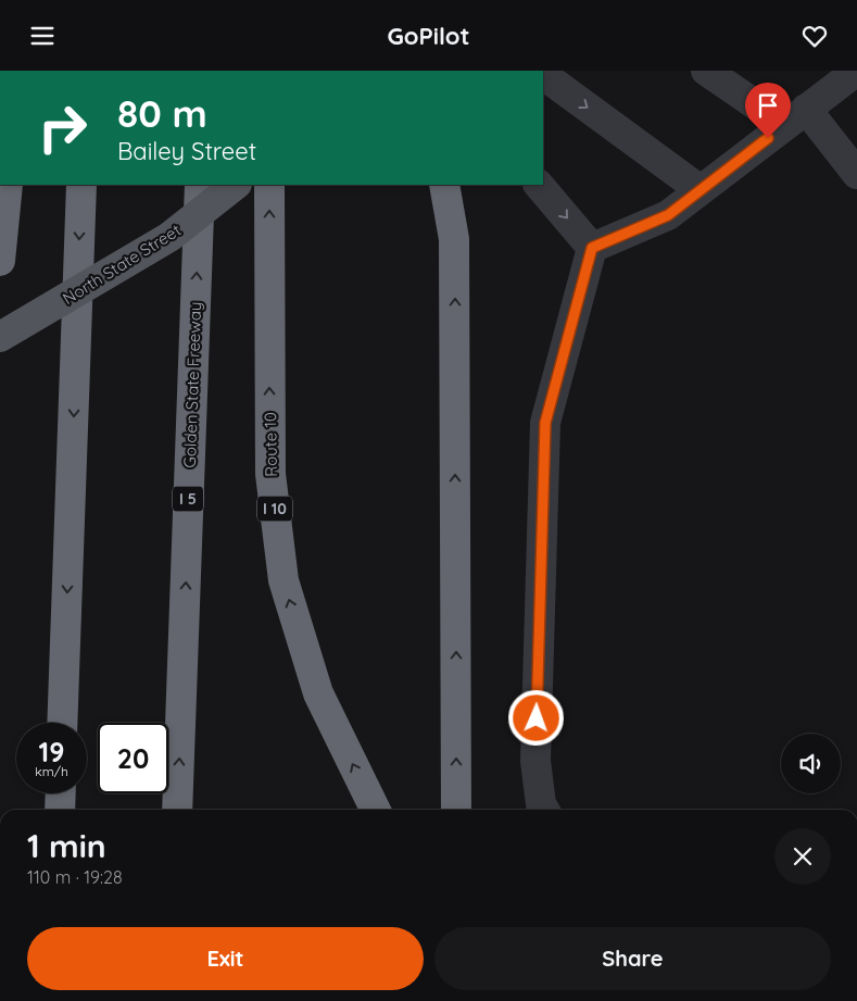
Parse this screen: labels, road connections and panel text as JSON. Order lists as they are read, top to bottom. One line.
{"streets":{"highway":["Golden State Freeway","Route 10","I 5","I 10"],"main road":["North State Street"]},"page":{"header":"GoPilot","turn":["80 m","Bailey Street"],"speed":"19 km/h","limit":"20","heading":["1 min","110 m · 19:28"],"buttons":["Exit","Share"]}}
